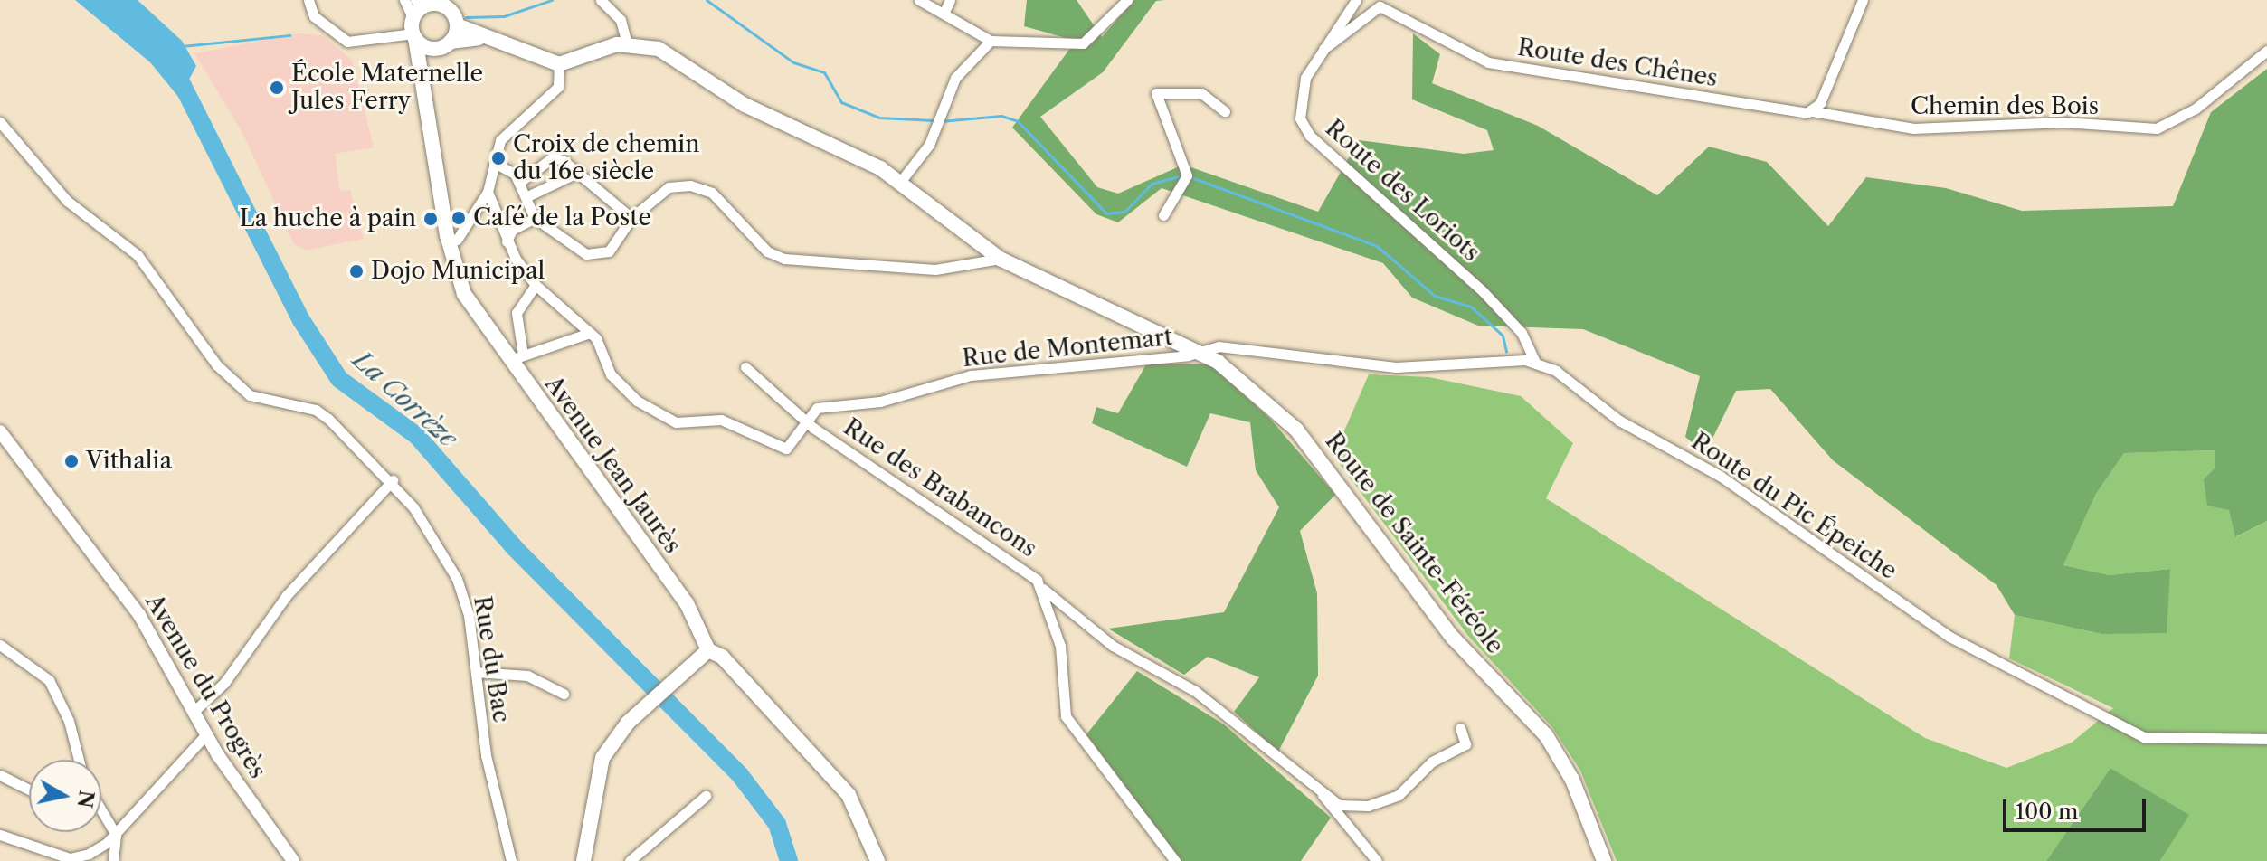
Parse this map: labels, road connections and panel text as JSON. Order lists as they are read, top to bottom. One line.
{"streets":{"main road":["Avenue Jean Jaurès","Route de Sainte-Féréole"],"street":["Route des Chênes","Chemin des Bois","Route des Loriots","Rue de Montemart","Rue des Brabancons","Route du Pic Épeiche","Rue du Bac","Avenue du Progrès"]},"crossings":[["Route des Chênes","Chemin des Bois"],["Route des Chênes","Route des Loriots"],["Route des Loriots","Route du Pic Épeiche"],["Rue de Montemart","Rue des Brabancons"],["Rue de Montemart","Route de Sainte-Féréole"]],"water":["La Corrèze"],"places":["École Maternelle Jules Ferry","Croix de chemin du 16e siècle","Café de la Poste","La huche à pain","Dojo Municipal","Vithalia"],"scale_bar":"100 m","north":"right"}
